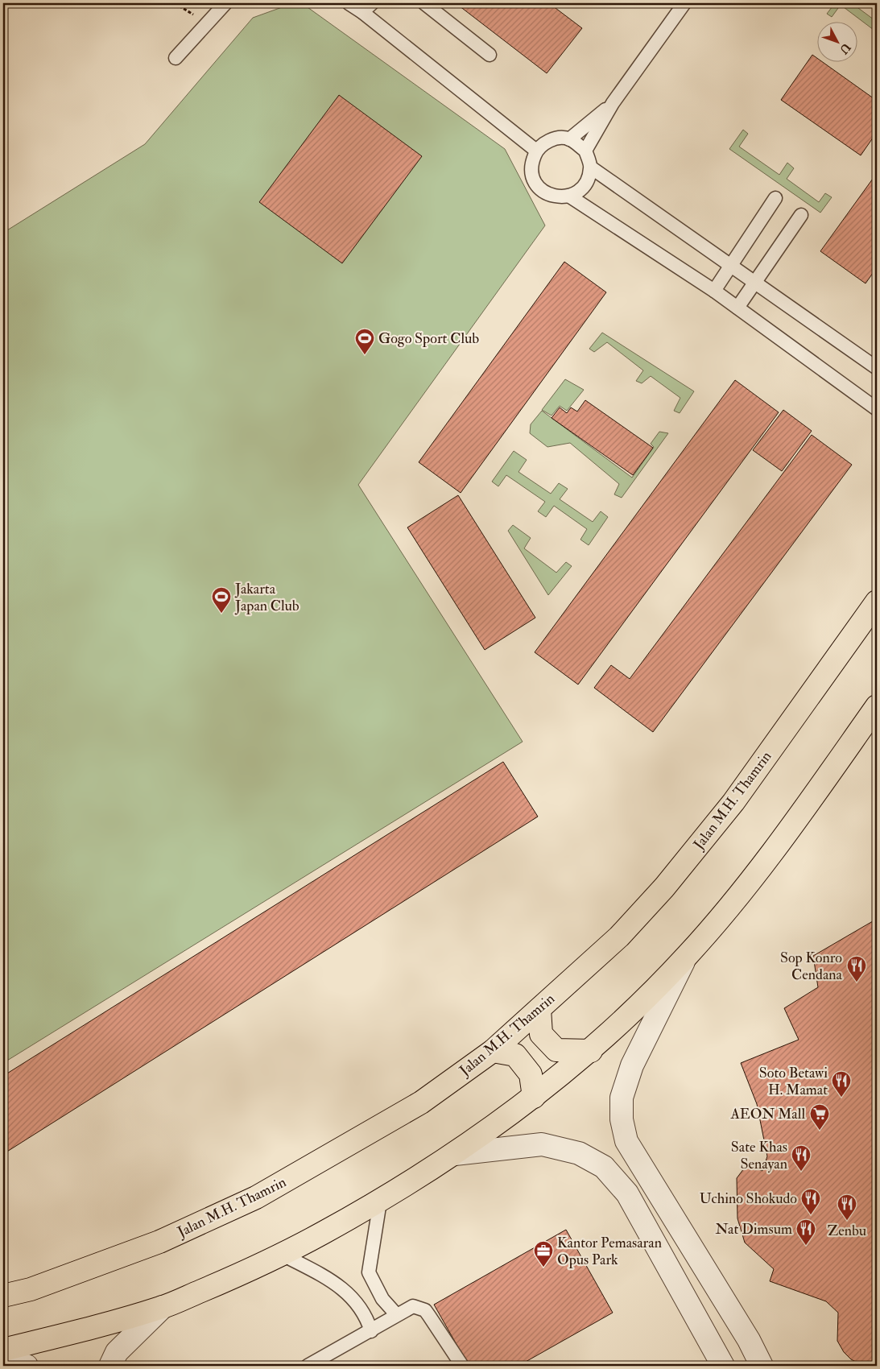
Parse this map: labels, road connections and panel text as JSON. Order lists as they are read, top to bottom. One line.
{"streets":{"main road":["Jalan M.H. Thamrin"]},"places":{"sports":["Gogo Sport Club","Jakarta Japan Club"],"restaurant":["Sop Konro Cendana","Soto Betawi H. Mamat","Sate Khas Senayan","Uchino Shokudo","Zenbu","Nat Dimsum"],"supermarket":["AEON Mall"],"office":["Kantor Pemasaran Opus Park"]},"north":"bottom right"}
